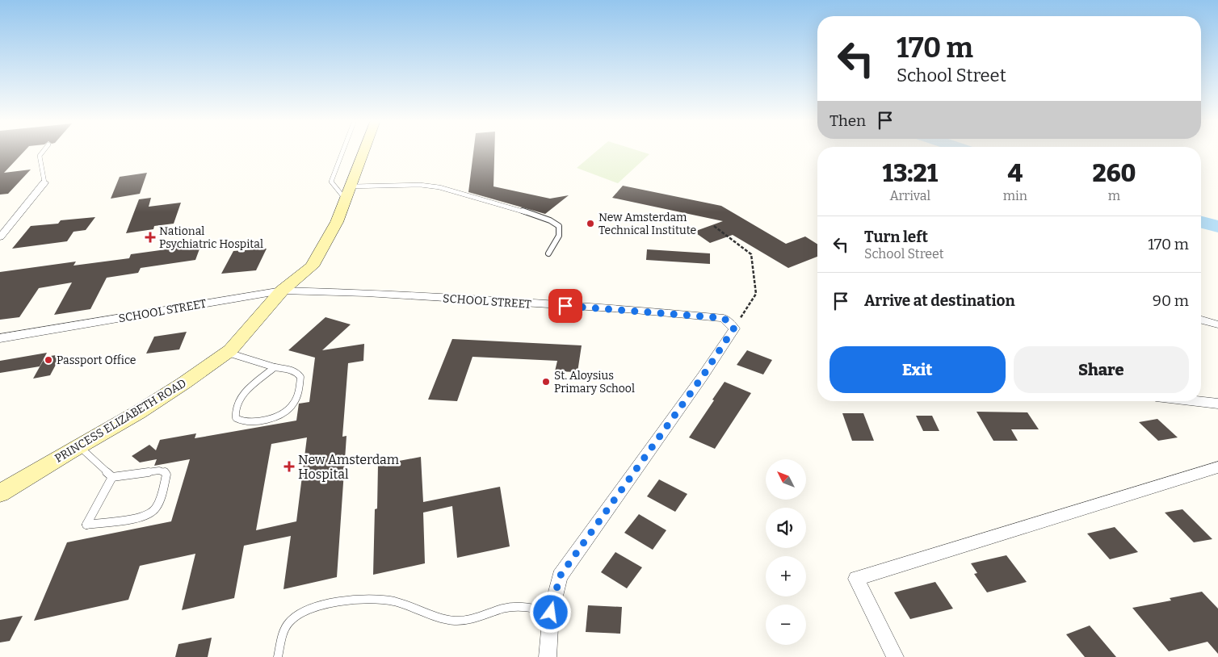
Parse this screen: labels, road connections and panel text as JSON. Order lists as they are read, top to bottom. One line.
{"streets":{"main road":["PRINCESS ELIZABETH ROAD"],"street":["SCHOOL STREET"]},"crossings":[["SCHOOL STREET","PRINCESS ELIZABETH ROAD"]],"places":{"other":["New Amsterdam Technical Institute","Passport Office","St. Aloysius Primary School"],"health":["National Psychiatric Hospital","New Amsterdam Hospital"]},"north":"top left","page":{"turn":["170 m","School Street"],"then":"Then","eta":["13:21","Arrival","4","min","260","m"],"list":[{"name":"Turn left","note":"School Street","value":"170 m"},{"name":"Arrive at destination","value":"90 m"}],"buttons":["Exit","Share"],"map_buttons":["+","−"]}}
